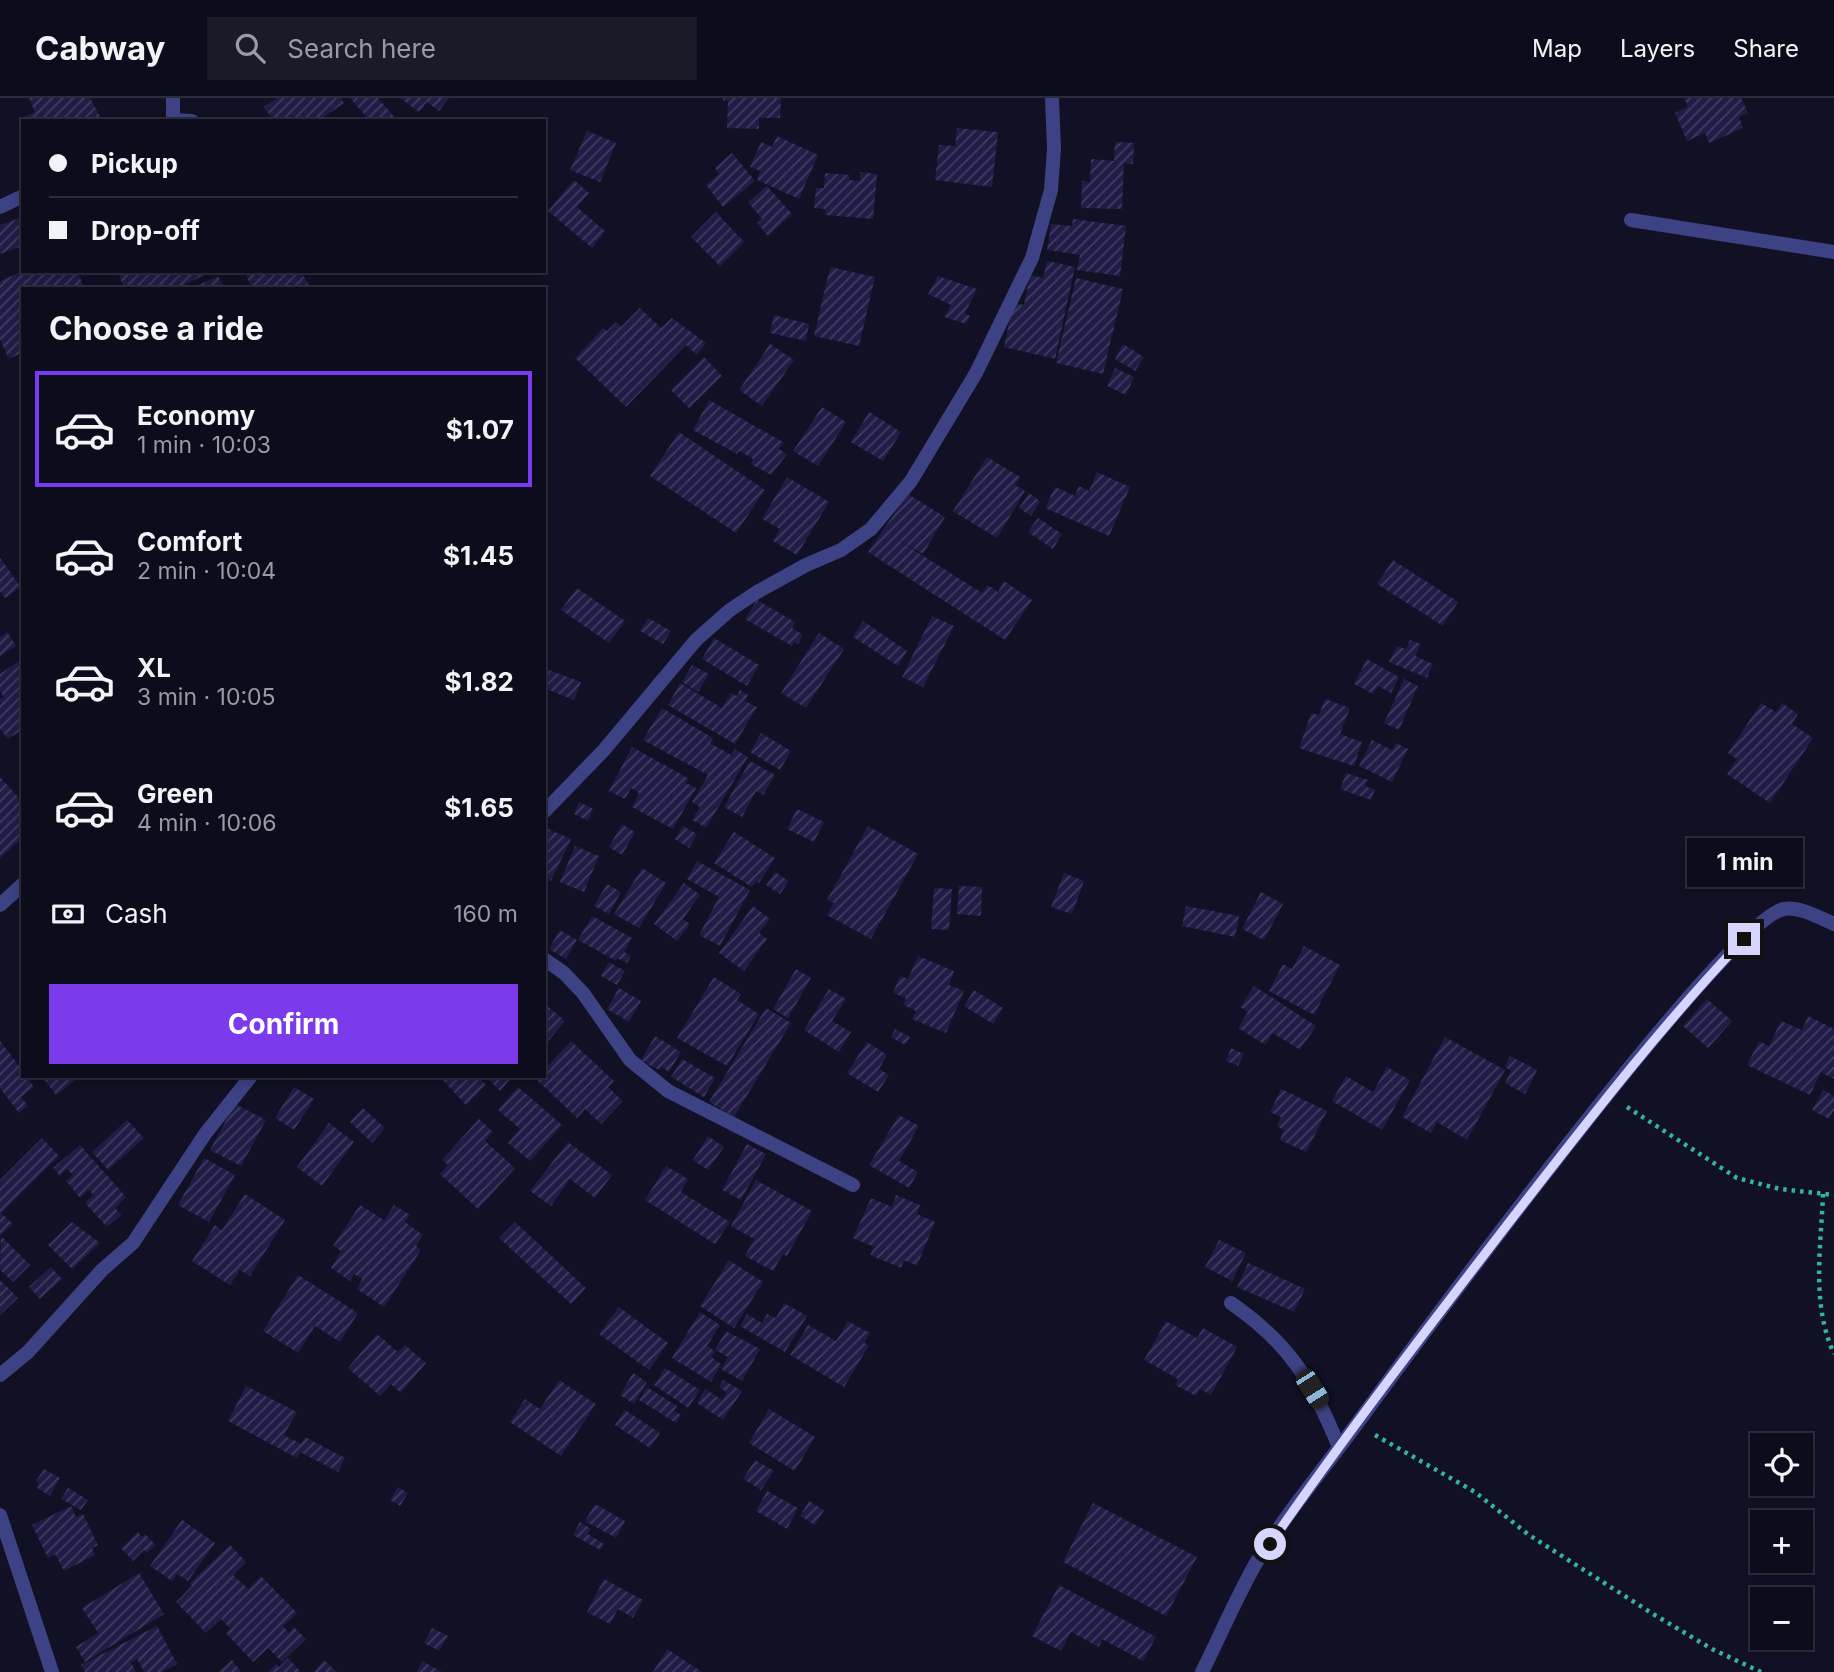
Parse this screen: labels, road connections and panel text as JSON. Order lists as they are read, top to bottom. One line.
{"page":{"header":"Cabway","search":"Search here","nav":["Map","Layers","Share"],"banner":["Pickup","Drop-off"],"heading":"Choose a ride","list":[{"name":"Economy","note":"1 min · 10:03","value":"$1.07"},{"name":"Comfort","note":"2 min · 10:04","value":"$1.45"},{"name":"XL","note":"3 min · 10:05","value":"$1.82"},{"name":"Green","note":"4 min · 10:06","value":"$1.65"}],"bubble":"1 min","pay":["Cash","160 m"],"buttons":"Confirm","map_buttons":["+","−"]}}
